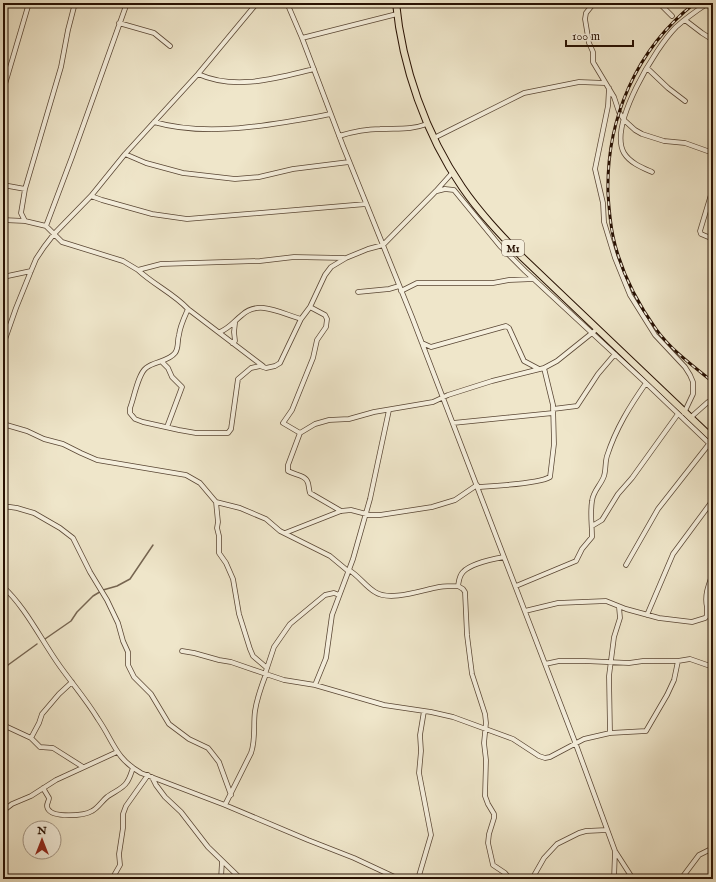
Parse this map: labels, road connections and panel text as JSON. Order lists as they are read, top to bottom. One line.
{"streets":{"main road":["M1"]},"scale_bar":"100 m","north":"top"}
